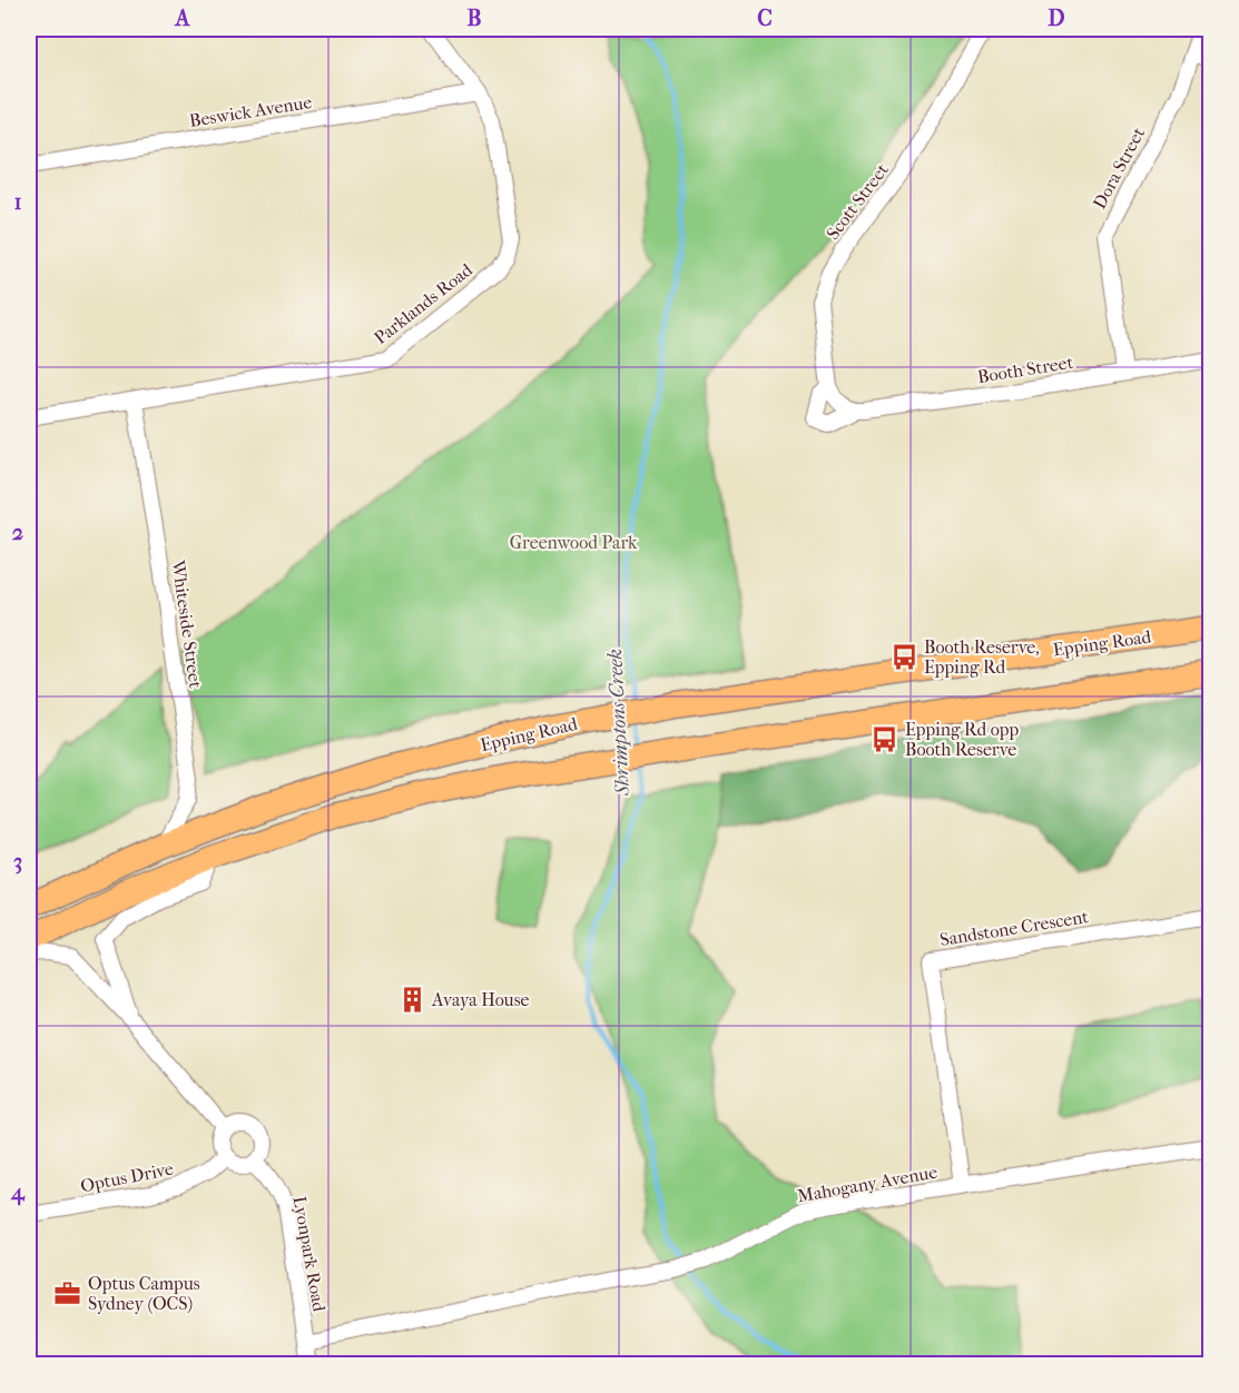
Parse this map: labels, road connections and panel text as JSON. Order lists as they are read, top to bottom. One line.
{"streets":{"main road":["Epping Road"],"street":["Beswick Avenue","Dora Street","Scott Street","Parklands Road","Booth Street","Whiteside Street","Sandstone Crescent","Optus Drive","Mahogany Avenue","Lyonpark Road"]},"crossings":[["Beswick Avenue","Parklands Road"],["Dora Street","Booth Street"],["Scott Street","Booth Street"],["Parklands Road","Whiteside Street"],["Whiteside Street","Epping Road"],["Sandstone Crescent","Mahogany Avenue"],["Optus Drive","Lyonpark Road"],["Mahogany Avenue","Lyonpark Road"]],"water":["Shrimptons Creek"],"parks":["Greenwood Park"],"places":{"bus stop":["Booth Reserve, Epping Rd","Epping Rd opp Booth Reserve"],"building":["Avaya House"],"office":["Optus Campus Sydney (OCS)"]},"grid":{"columns":["A","B","C","D"],"rows":["1","2","3","4"]}}
